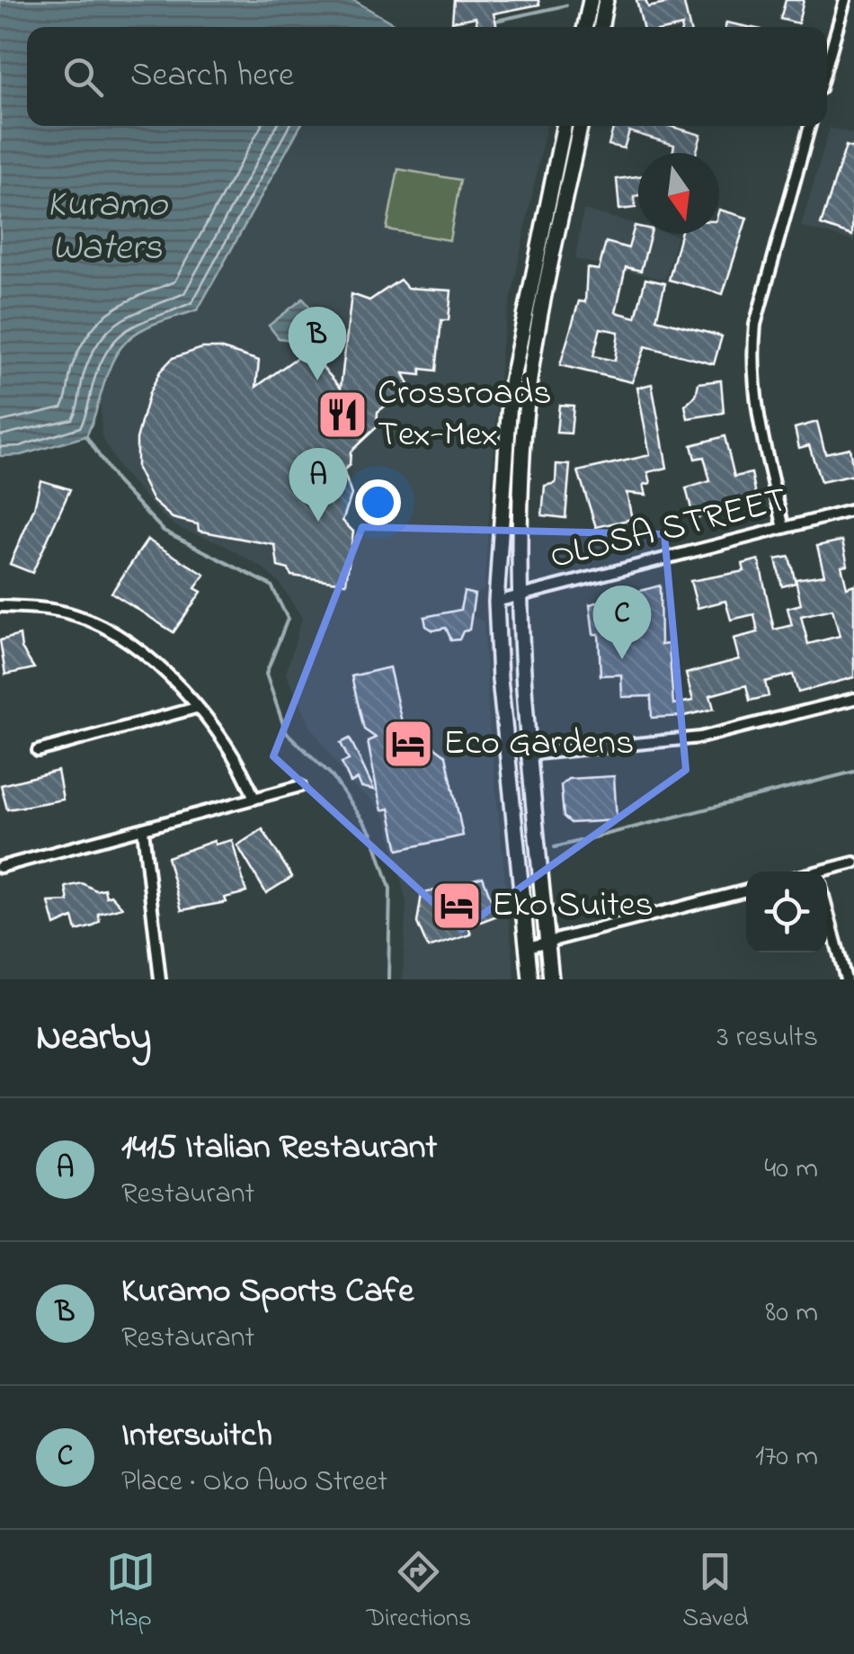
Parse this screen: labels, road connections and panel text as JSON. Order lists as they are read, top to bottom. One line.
{"streets":{"street":["OLOSA STREET"]},"water":["Kuramo Waters"],"places":{"restaurant":["Crossroads Tex-Mex"],"hotel":["Eco Gardens","Eko Suites"]},"north":"bottom","page":{"search":"Search here","pins":["B","A","C"],"heading":["Nearby","3 results"],"list":[{"mark":"A","name":"1415 Italian Restaurant","note":"Restaurant","value":"40 m"},{"mark":"B","name":"Kuramo Sports Cafe","note":"Restaurant","value":"80 m"},{"mark":"C","name":"Interswitch","note":"Place · Oko Awo Street","value":"170 m"}],"nav":["Map","Directions","Saved"]}}
